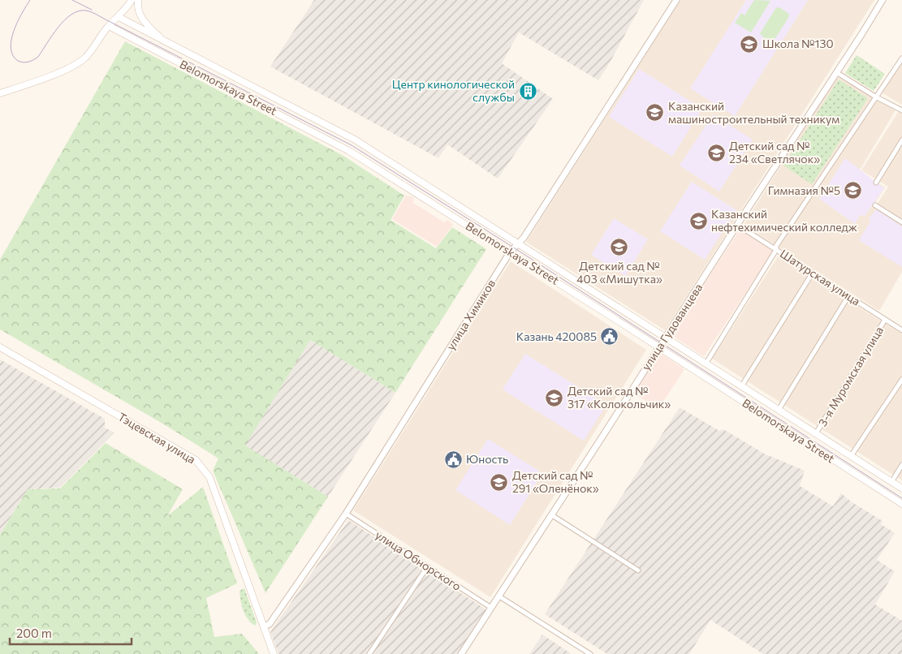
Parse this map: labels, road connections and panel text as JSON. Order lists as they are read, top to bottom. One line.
{"streets":{"main road":["Belomorskaya Street","Тэцевская улица"],"street":["Шатурская улица","улица Химиков","улица Гудованцева","3-я Муромская улица","улица Обнорского"]},"crossings":[["Belomorskaya Street","улица Химиков"],["Belomorskaya Street","улица Гудованцева"],["Belomorskaya Street","3-я Муромская улица"],["Шатурская улица","улица Гудованцева"],["Шатурская улица","3-я Муромская улица"],["улица Химиков","Тэцевская улица"],["улица Химиков","улица Обнорского"],["улица Гудованцева","улица Обнорского"]],"places":{"school or university":["Школа №130","Казанский машиностроительный техникум","Детский сад № 234 «Светлячок»","Гимназия №5","Казанский нефтехимический колледж","Детский сад № 403 «Мишутка»","Детский сад № 317 «Колокольчик»","Детский сад № 291 «Оленёнок»"],"building":["Центр кинологической службы"],"public building":["Казань 420085","Юность"]},"scale_bar":"200 m"}
